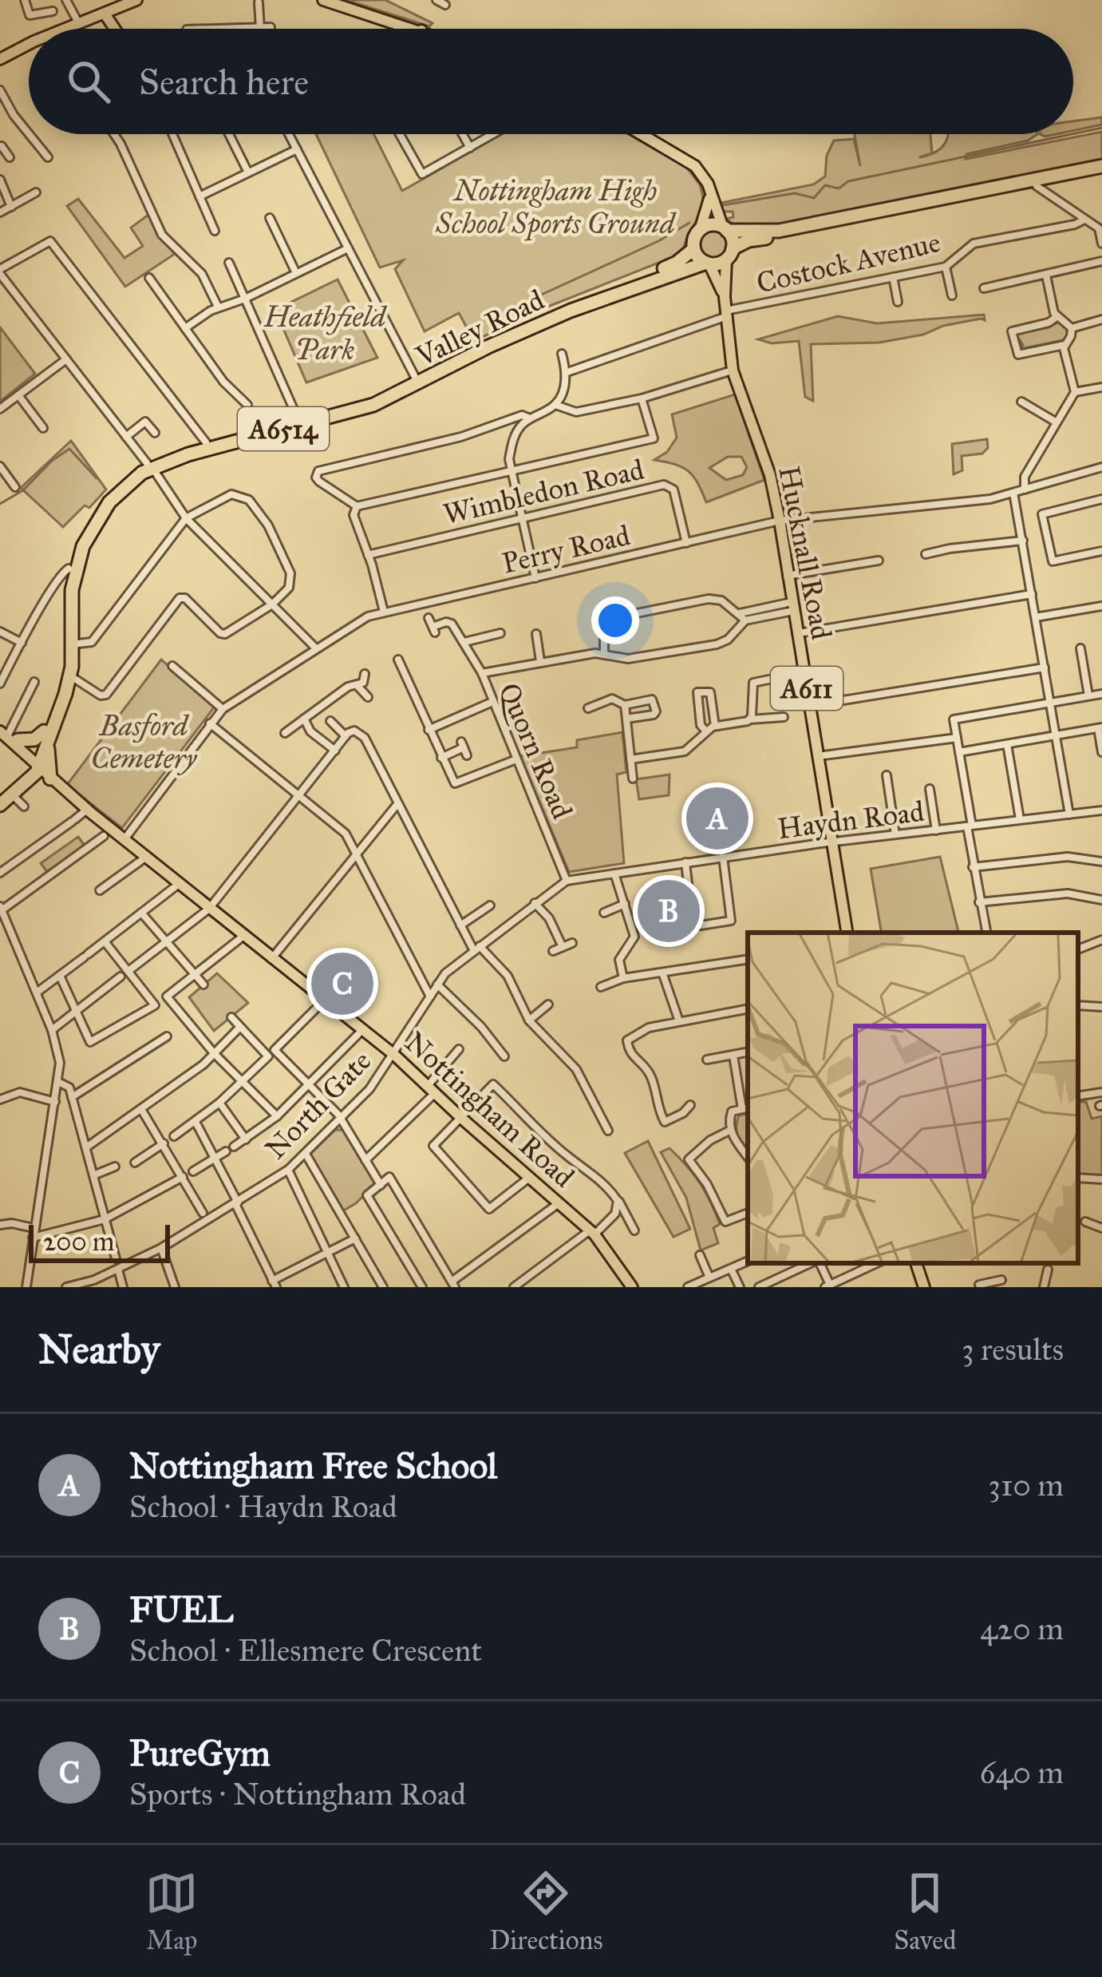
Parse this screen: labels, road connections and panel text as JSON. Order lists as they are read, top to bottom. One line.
{"streets":{"highway":["Valley Road","A6514"],"main road":["Hucknall Road","A611","Nottingham Road"],"street":["Costock Avenue","Wimbledon Road","Perry Road","Quorn Road","Haydn Road","North Gate"]},"crossings":[["Costock Avenue","Hucknall Road"],["Valley Road","Hucknall Road"],["Valley Road","Nottingham Road"],["Wimbledon Road","Perry Road"],["Perry Road","Hucknall Road"],["Perry Road","Nottingham Road"],["Hucknall Road","Haydn Road"],["Quorn Road","Haydn Road"],["Haydn Road","North Gate"],["Haydn Road","Nottingham Road"],["North Gate","Nottingham Road"]],"parks":["Nottingham High School Sports Ground","Heathfield Park","Basford Cemetery"],"scale_bar":"200 m","page":{"search":"Search here","pins":["A","B","C"],"scale":"200 m","heading":["Nearby","3 results"],"list":[{"mark":"A","name":"Nottingham Free School","note":"School · Haydn Road","value":"310 m"},{"mark":"B","name":"FUEL","note":"School · Ellesmere Crescent","value":"420 m"},{"mark":"C","name":"PureGym","note":"Sports · Nottingham Road","value":"640 m"}],"nav":["Map","Directions","Saved"]}}
